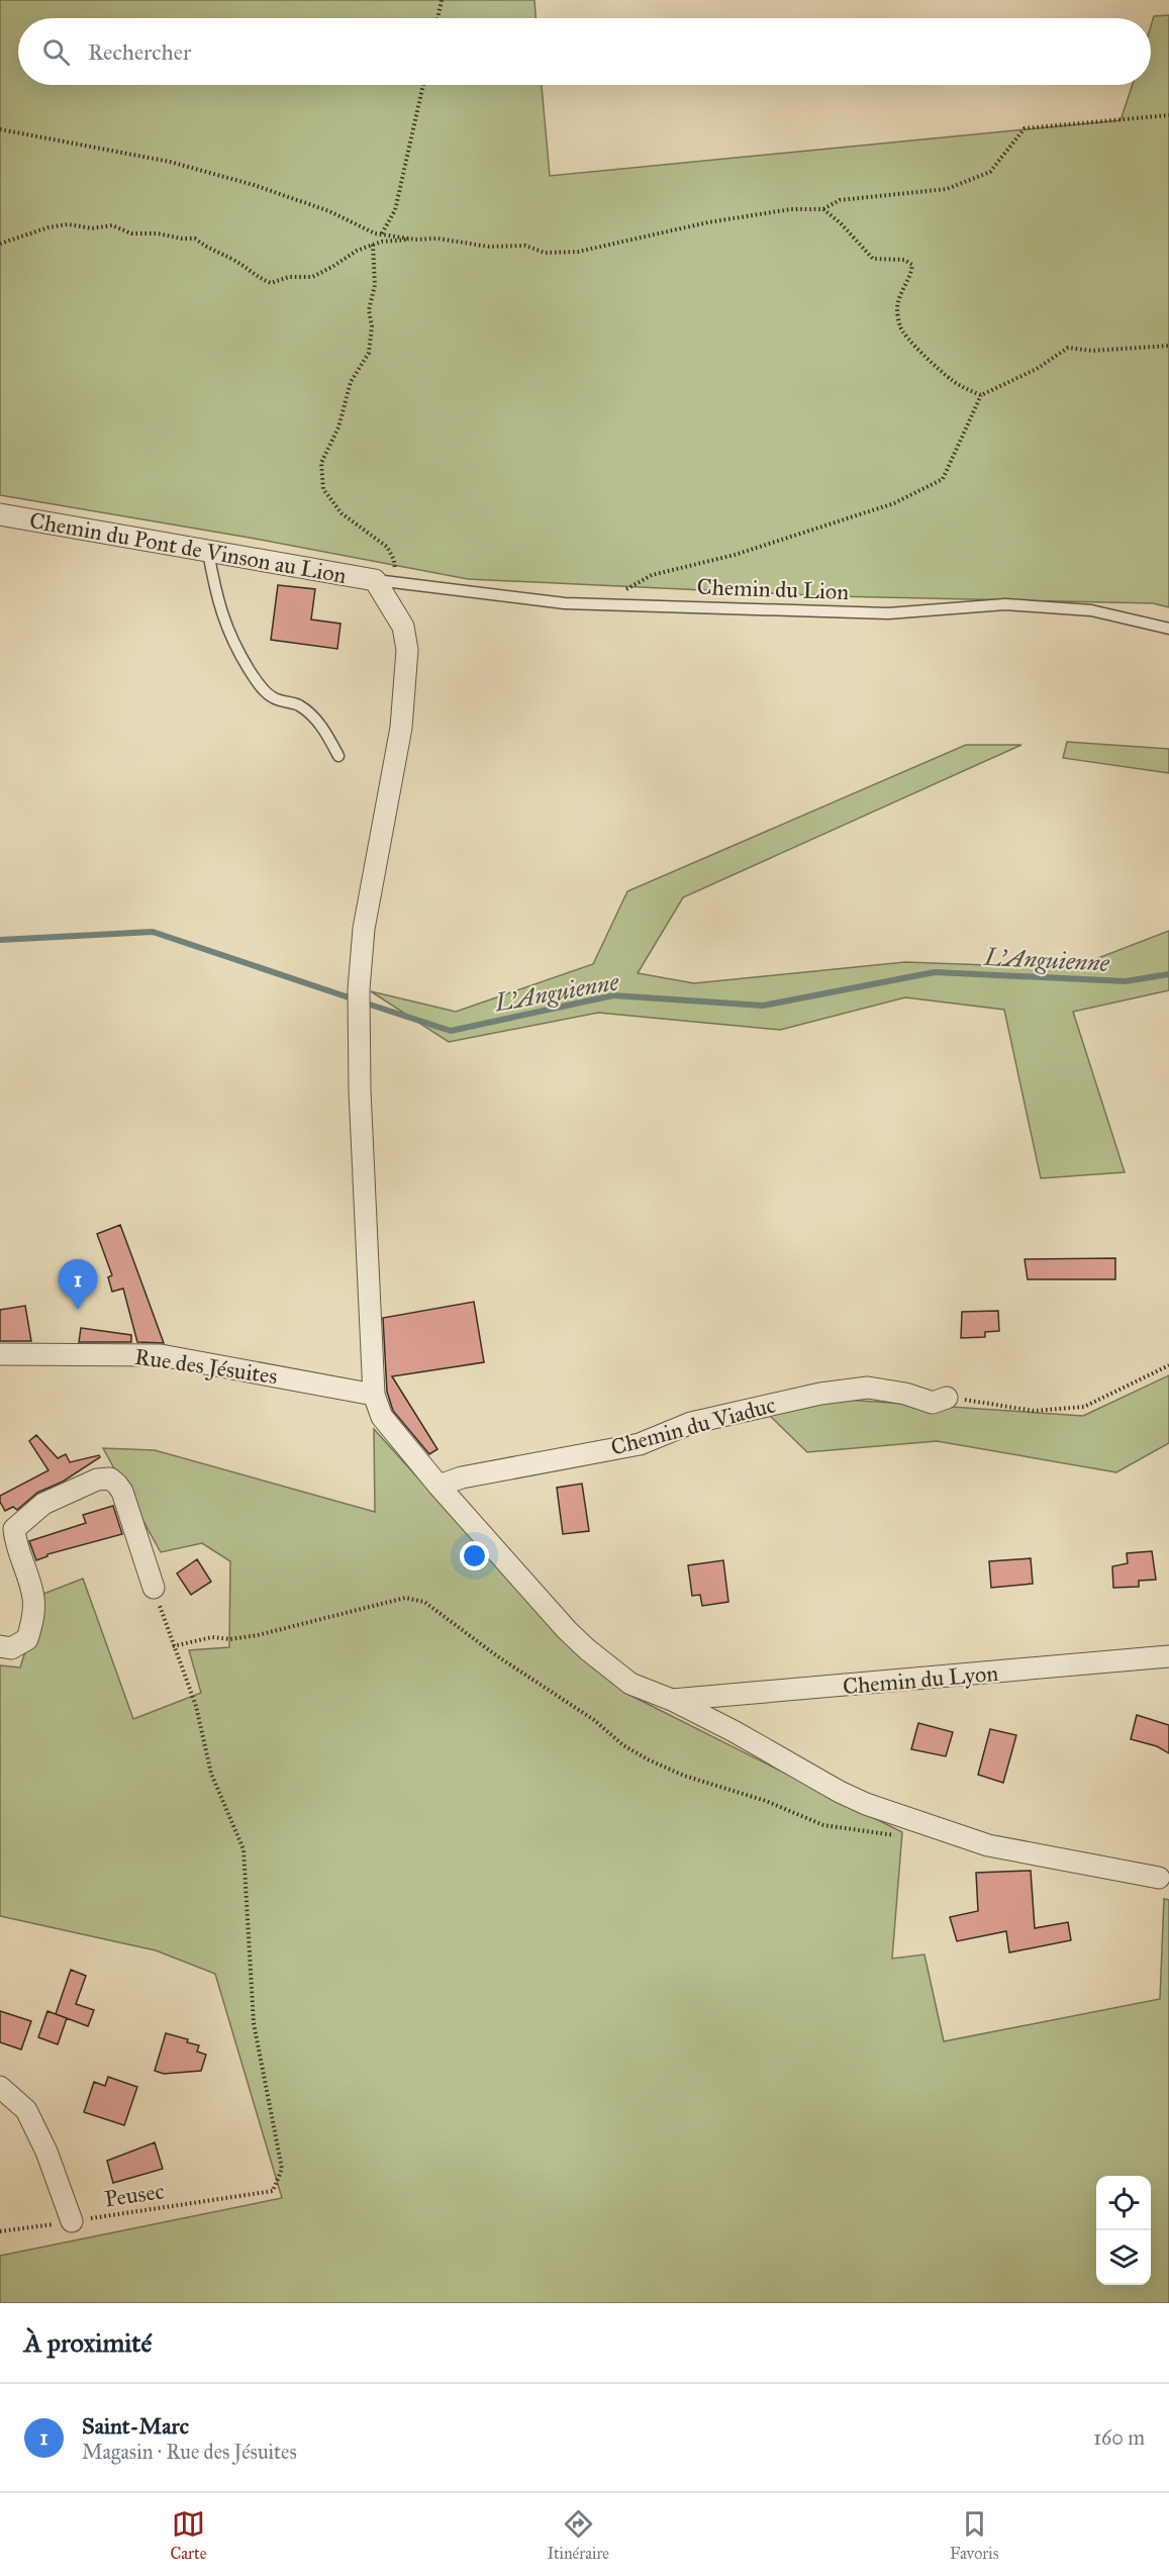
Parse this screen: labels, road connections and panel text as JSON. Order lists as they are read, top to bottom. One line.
{"streets":{"street":["Chemin du Pont de Vinson au Lion","Rue des Jésuites","Chemin du Viaduc","Chemin du Lyon"],"lane":["Chemin du Lion"],"path":["Peusec"]},"crossings":[["Chemin du Pont de Vinson au Lion","Chemin du Lion"]],"water":["L'Anguienne"],"page":{"search":"Rechercher","pins":"1","heading":"À proximité","list":[{"mark":"1","name":"Saint-Marc","note":"Magasin · Rue des Jésuites","value":"160 m"}],"nav":["Carte","Itinéraire","Favoris"]}}
